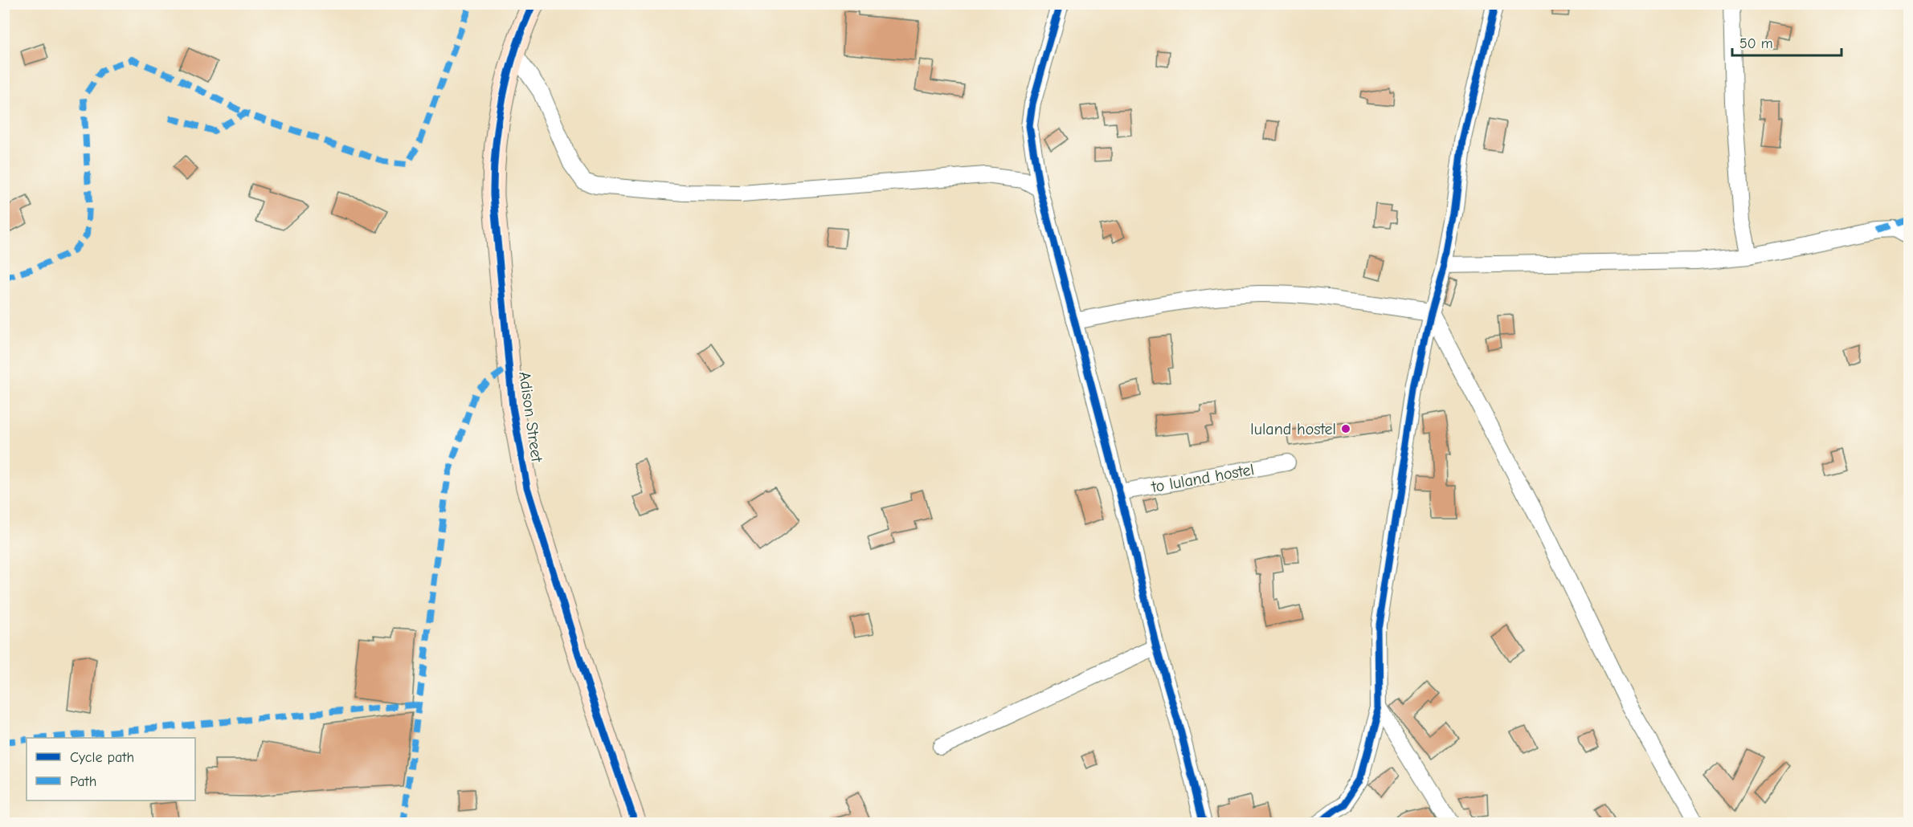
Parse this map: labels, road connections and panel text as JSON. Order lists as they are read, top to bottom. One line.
{"streets":{"street":["Adison Street","to luland hostel"]},"places":["luland hostel"],"legend":["Cycle path","Path"],"scale_bar":"50 m"}
